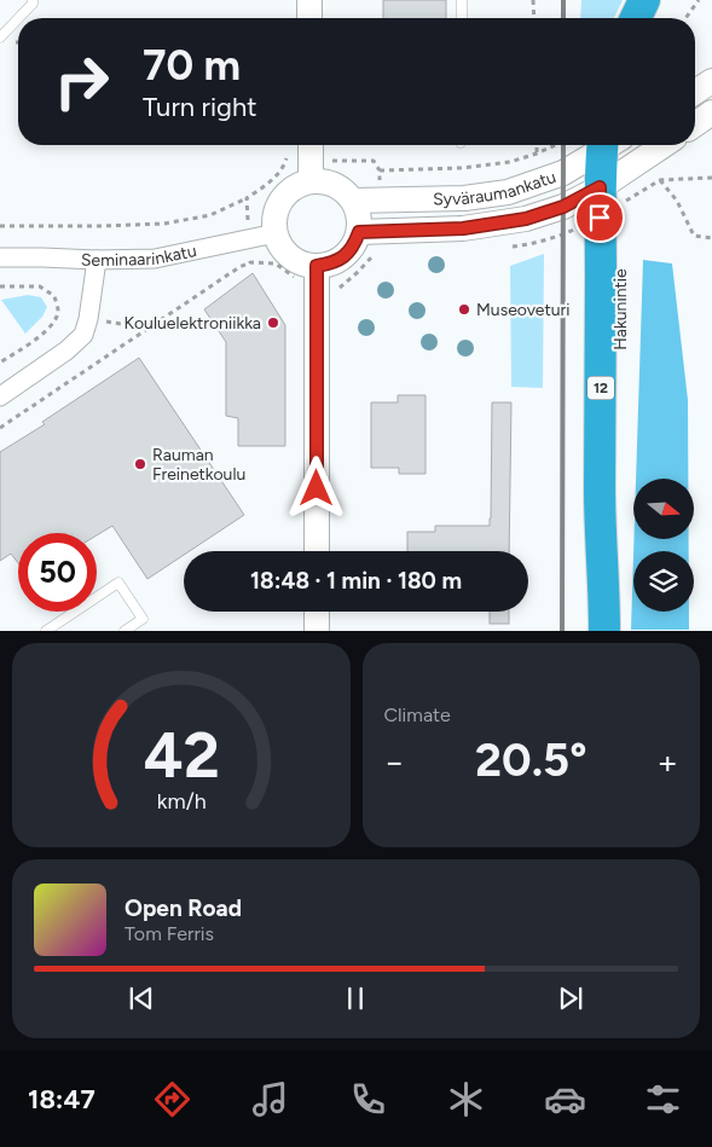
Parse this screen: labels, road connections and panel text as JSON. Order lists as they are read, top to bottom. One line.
{"streets":{"highway":["Hakunintie","12"],"main road":["Syväraumankatu"],"street":["Seminaarinkatu"]},"crossings":[["Syväraumankatu","Seminaarinkatu"],["Syväraumankatu","Hakunintie"]],"places":["Museoveturi","Kouluelektroniikka","Rauman Freinetkoulu"],"north":"right","page":{"turn":["70 m","Turn right"],"limit":"50","trip":"18:48 · 1 min · 180 m","tile":"Climate","heat":["−","20.5°","+"],"song":["Open Road","Tom Ferris"],"tabs":"18:47","gauge":["42","km/h"]}}
